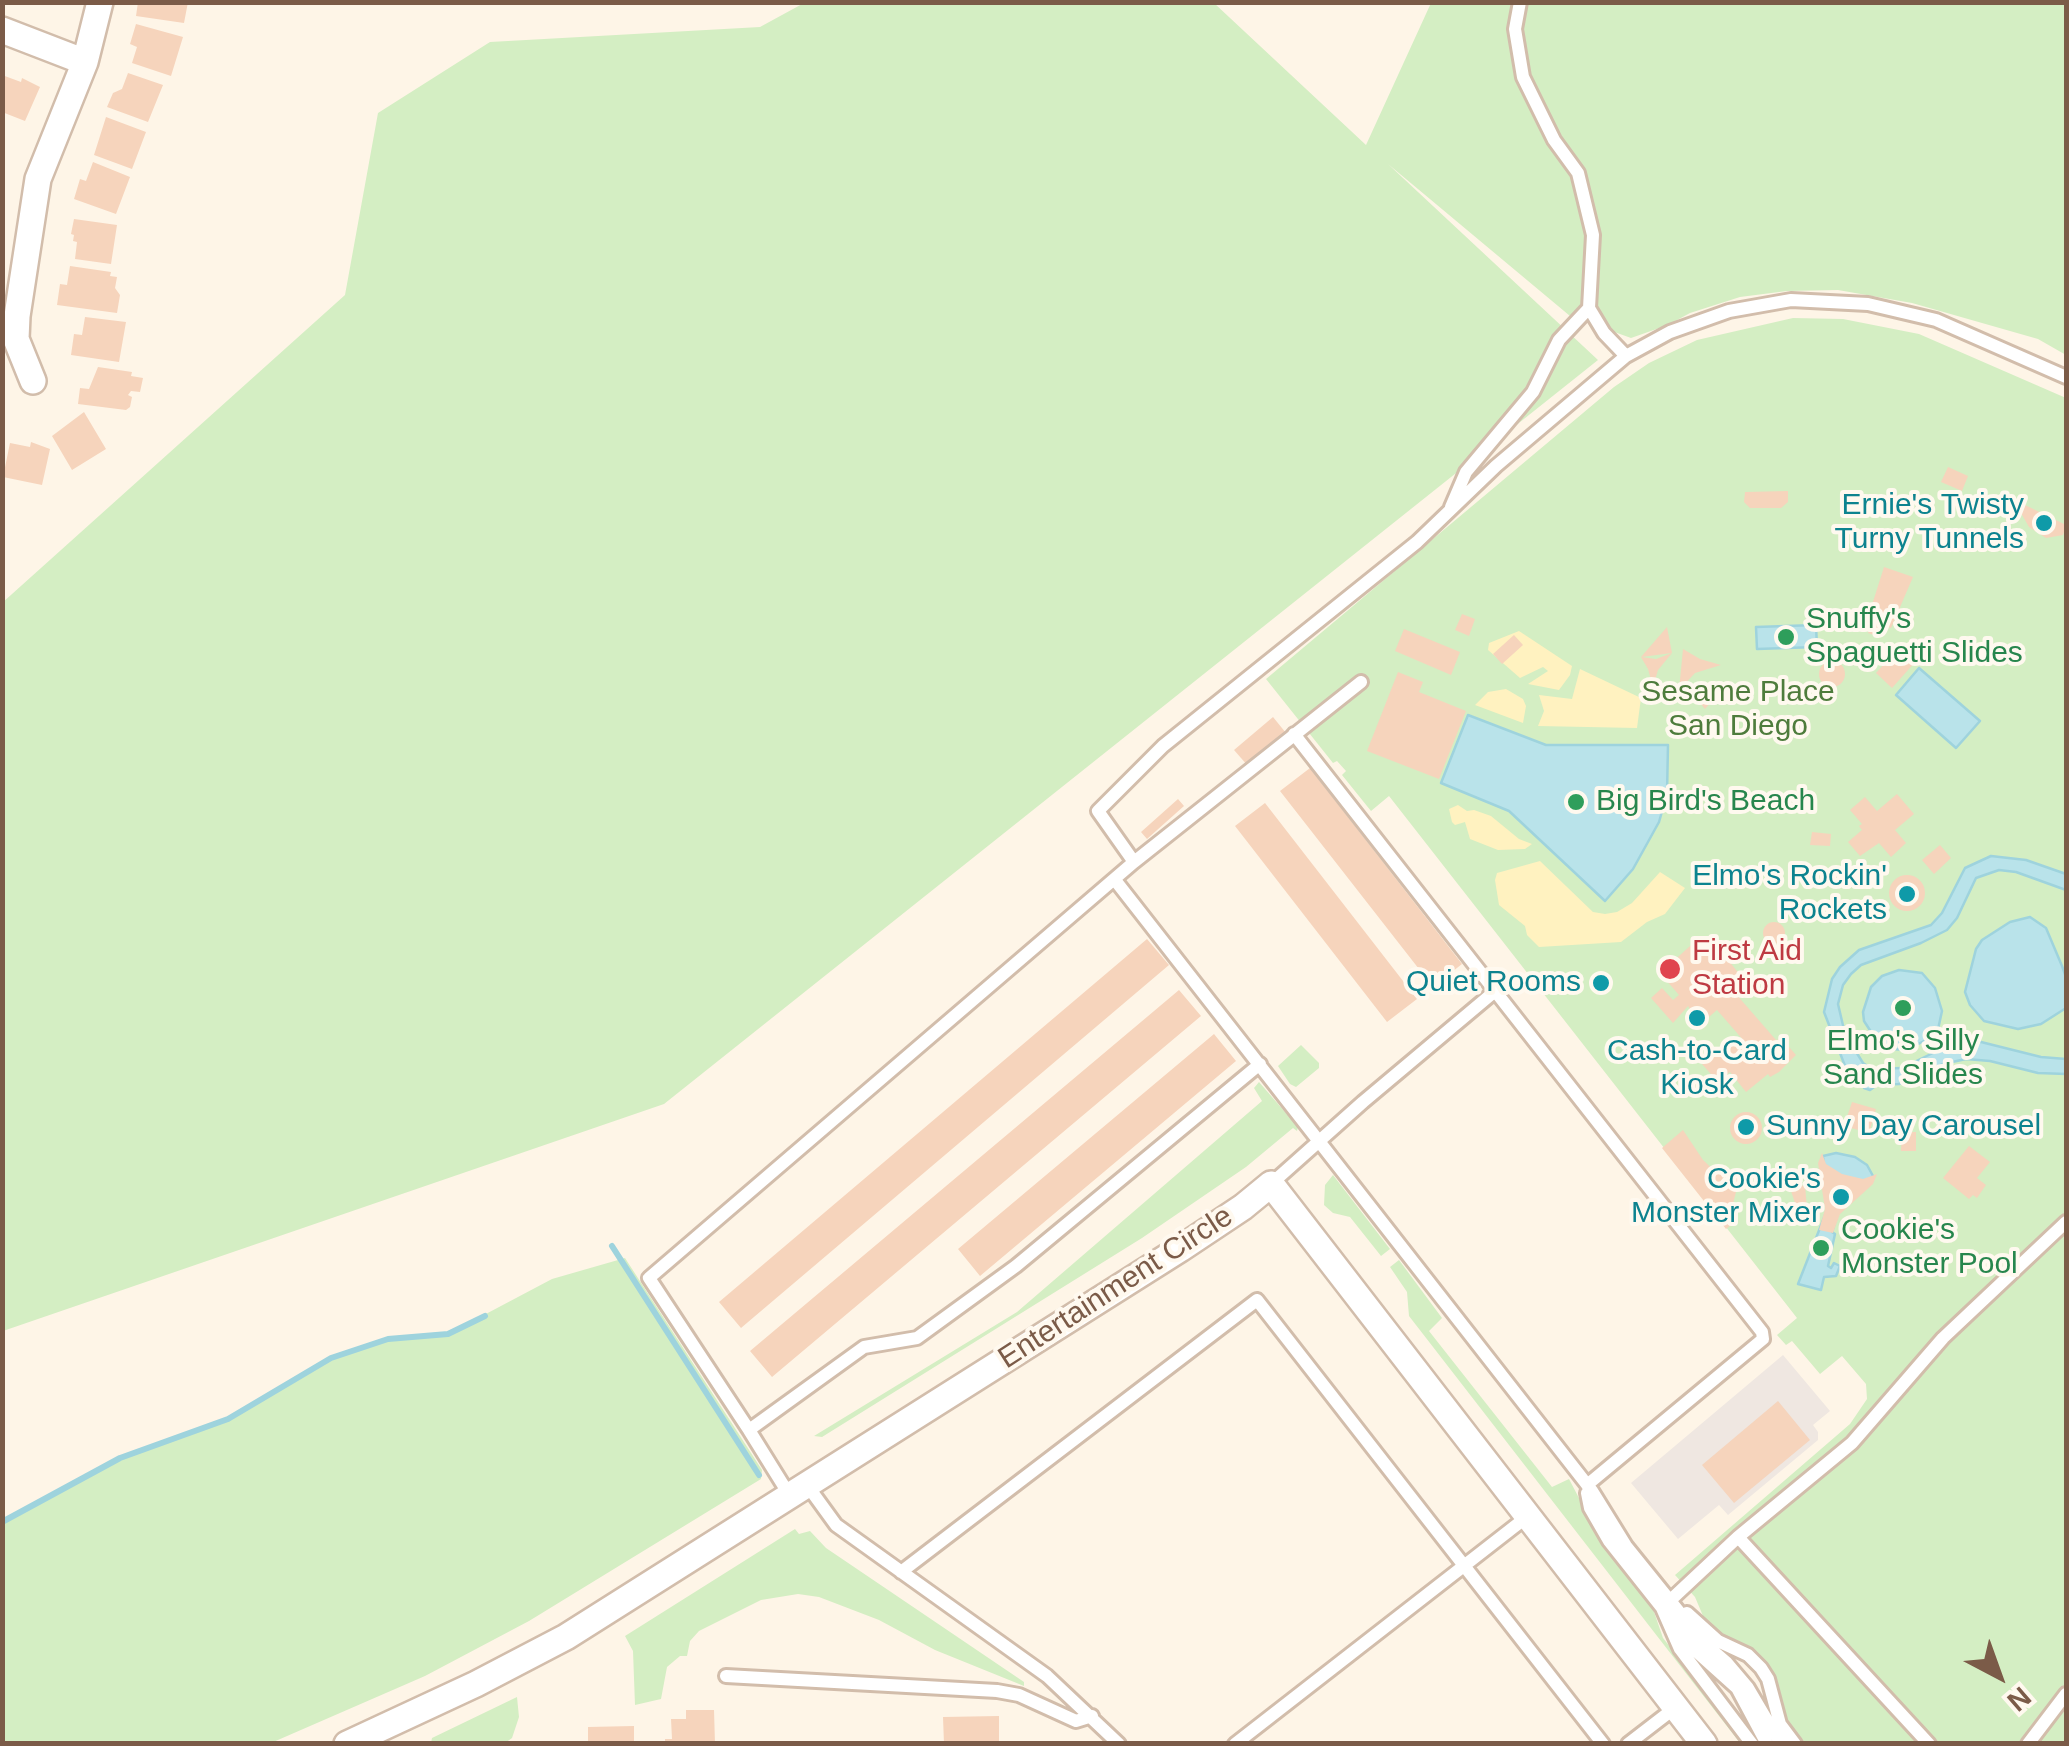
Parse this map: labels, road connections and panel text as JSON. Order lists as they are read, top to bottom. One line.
{"streets":{"street":["Entertainment Circle"]},"parks":["Sesame Place San Diego"],"places":["Ernie's Twisty Turny Tunnels","Snuffy's Spaguetti Slides","Big Bird's Beach","Elmo's Rockin' Rockets","First Aid Station","Quiet Rooms","Elmo's Silly Sand Slides","Cash-to-Card Kiosk","Sunny Day Carousel","Cookie's Monster Mixer","Cookie's Monster Pool"],"north":"bottom right"}
